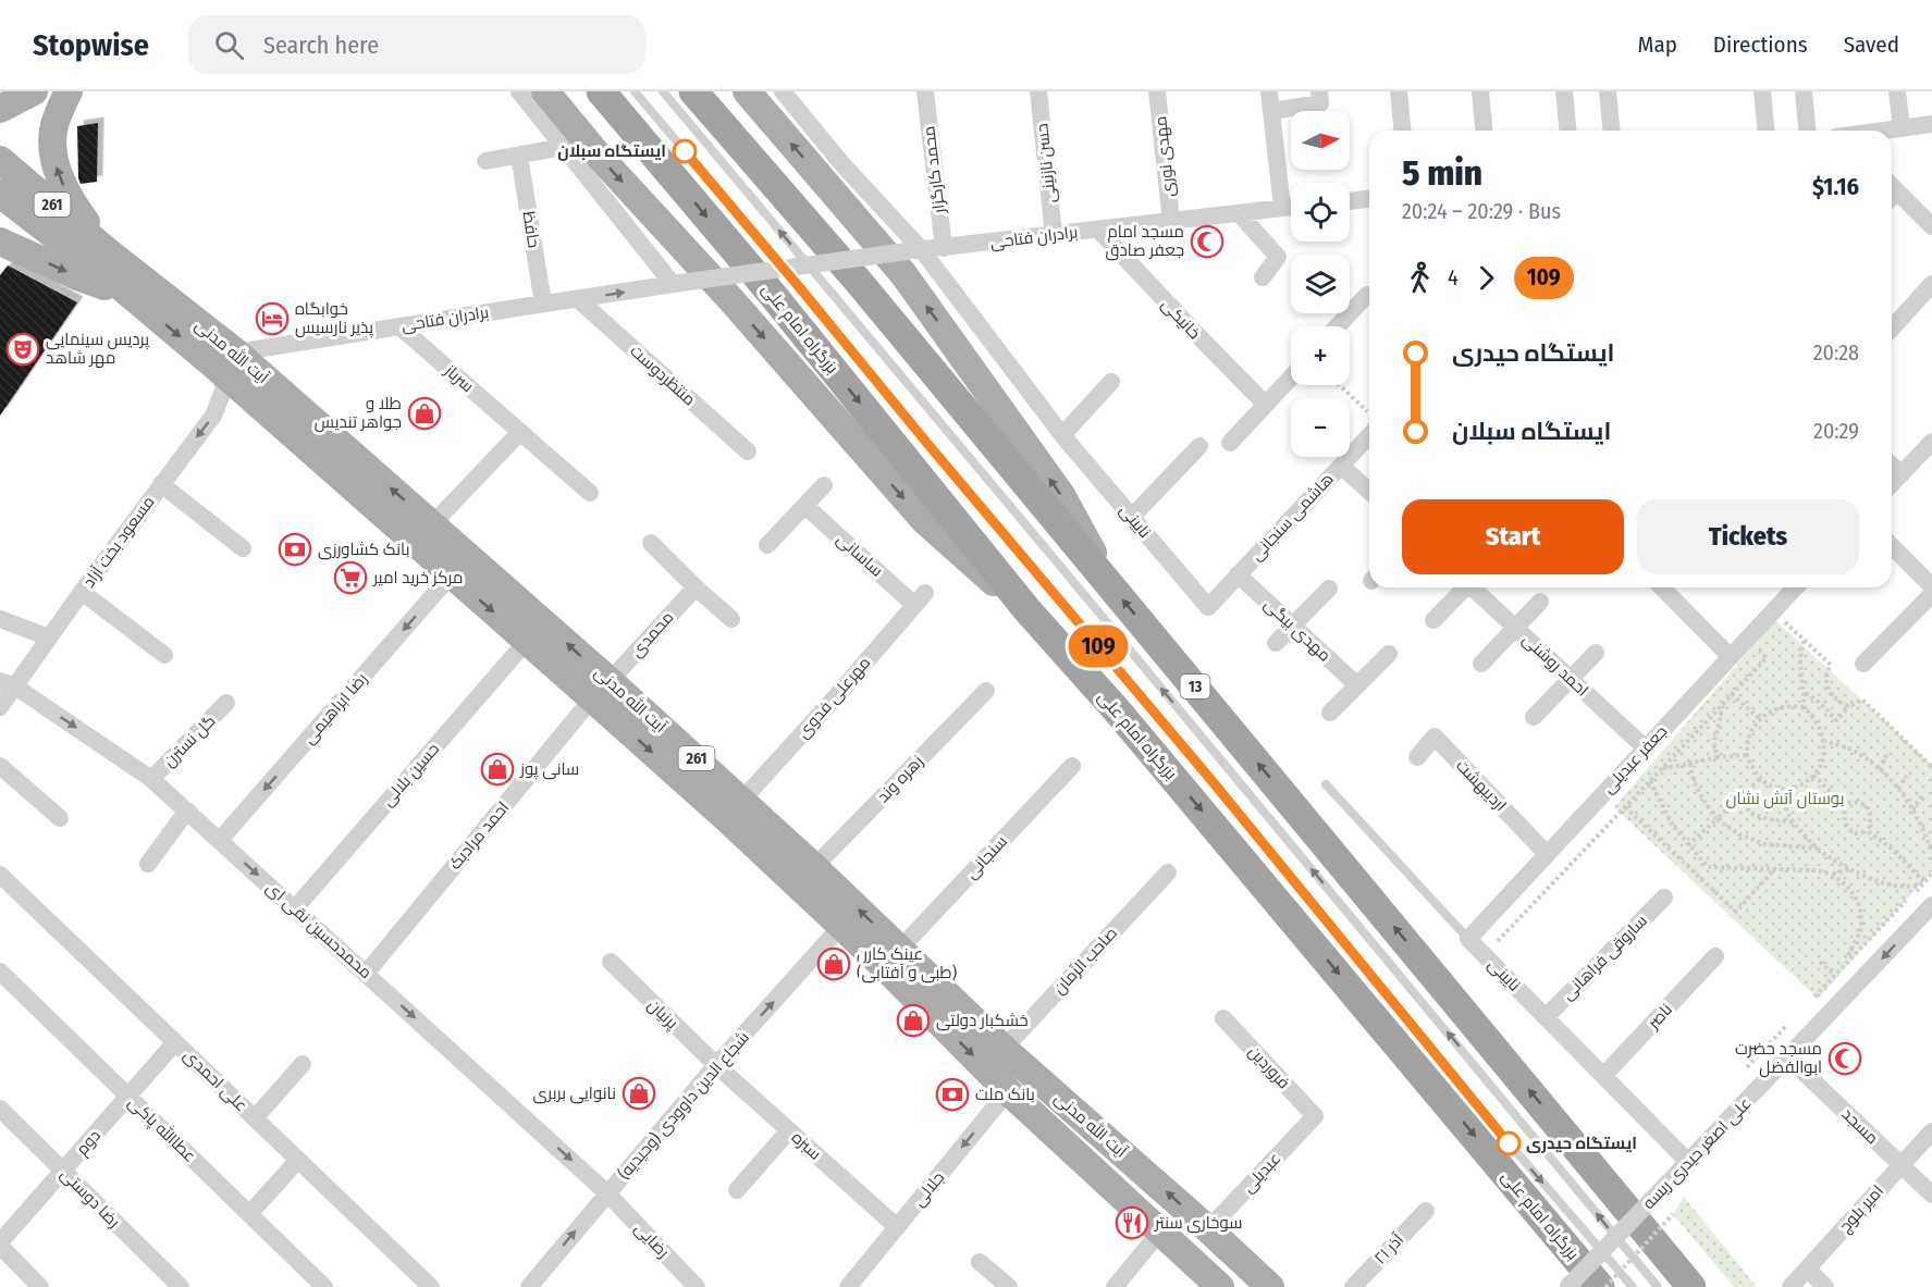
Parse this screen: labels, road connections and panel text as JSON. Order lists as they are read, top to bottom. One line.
{"streets":{"highway":["بزرگراه امام علی","13"],"main road":["261","آیت الله مدنی"],"street":["مهدی نوری","حسن نازنینی","محمد کارگزار","حافظ","برادران فتاحی","خانیکی","منتظردوست","سرباز","هاشمی سنجانی","نایینی","مسعود بخت آزاد","ساسانی","مهدی بیگی","محمدی","احمد روشنی","مهرعلی فدوی","رضا ابراهیمی","گل نسترن","جعفر عبدیلی","حسین بلالی","زهره وند","اردیبهشت","احمد مرادبک","سنجانی","محمدحسین نقی ای","ساروقی فراهانی","صاحب الزّمان","پرنیان","ناصر","فروردین","علی احمدی","شجاع الدین داوودی (وحیدیه)","مسجد","عطاالله پاکی","دوم","سبزه","علی اصغر حیدری ریسه","عبدیلی","جلالی","رضا دوستی","امیر بلوچ","رضایی","آذر ۲۱"]},"crossings":[["مهدی نوری","برادران فتاحی"],["حسن نازنینی","برادران فتاحی"],["محمد کارگزار","برادران فتاحی"],["حافظ","برادران فتاحی"],["برادران فتاحی","خانیکی"],["برادران فتاحی","آیت الله مدنی"],["برادران فتاحی","منتظردوست"],["برادران فتاحی","سرباز"],["برادران فتاحی","نایینی"],["برادران فتاحی","مسعود بخت آزاد"],["آیت الله مدنی","مسعود بخت آزاد"],["آیت الله مدنی","محمدی"],["آیت الله مدنی","مهرعلی فدوی"],["آیت الله مدنی","رضا ابراهیمی"],["آیت الله مدنی","حسین بلالی"],["آیت الله مدنی","زهره وند"],["آیت الله مدنی","احمد مرادبک"],["آیت الله مدنی","سنجانی"],["آیت الله مدنی","صاحب الزّمان"],["آیت الله مدنی","شجاع الدین داوودی (وحیدیه)"],["آیت الله مدنی","عبدیلی"],["آیت الله مدنی","جلالی"],["هاشمی سنجانی","نایینی"],["هاشمی سنجانی","مهدی بیگی"],["نایینی","جعفر عبدیلی"],["نایینی","ساروقی فراهانی"],["نایینی","ناصر"],["نایینی","علی اصغر حیدری ریسه"],["مسعود بخت آزاد","محمدحسین نقی ای"],["ساسانی","مهرعلی فدوی"],["محمدی","احمد مرادبک"],["احمد روشنی","جعفر عبدیلی"],["رضا ابراهیمی","محمدحسین نقی ای"],["گل نسترن","محمدحسین نقی ای"],["جعفر عبدیلی","اردیبهشت"],["حسین بلالی","محمدحسین نقی ای"],["احمد مرادبک","محمدحسین نقی ای"],["محمدحسین نقی ای","شجاع الدین داوودی (وحیدیه)"],["محمدحسین نقی ای","رضایی"],["پرنیان","شجاع الدین داوودی (وحیدیه)"],["پرنیان","سبزه"],["فروردین","عبدیلی"],["علی احمدی","دوم"],["شجاع الدین داوودی (وحیدیه)","سبزه"],["شجاع الدین داوودی (وحیدیه)","رضایی"],["مسجد","علی اصغر حیدری ریسه"],["مسجد","امیر بلوچ"],["عطاالله پاکی","دوم"],["دوم","رضا دوستی"],["سبزه","جلالی"]],"one_way":["رضا ابراهیمی","شجاع الدین داوودی (وحیدیه)","علی اصغر حیدری ریسه","جلالی"],"parks":["بوستان آتش نشان"],"places":{"other":["ایستگاه سبلان","ایستگاه حیدری"],"mosque":["مسجد امام جعفر صادق","مسجد حضرت ابوالفضل"],"hotel":["خوابگاه پذیر نارسیس"],"theatre":["پردیس سینمایی مهر شاهد"],"shop":["طلا و جواهر تندیس","سانی پوز","عینک کارن (طبی و آفتابی)","خشکبار دولتی","نانوایی بربری"],"bank":["بانک کشاورزی","بانک ملت"],"supermarket":["مرکز خرید امیر"],"restaurant":["سوخاری سنتر"]},"lines":["bus line 109"],"north":"right","page":{"header":"Stopwise","search":"Search here","nav":["Map","Directions","Saved"],"on_map":"109","map_buttons":["+","−"],"heading":["5 min","20:24 – 20:29 · Bus","$1.16"],"legs":["4","109"],"list":[{"name":"ایستگاه حیدری","value":"20:28"},{"name":"ایستگاه سبلان","value":"20:29"}],"buttons":["Start","Tickets"]}}
